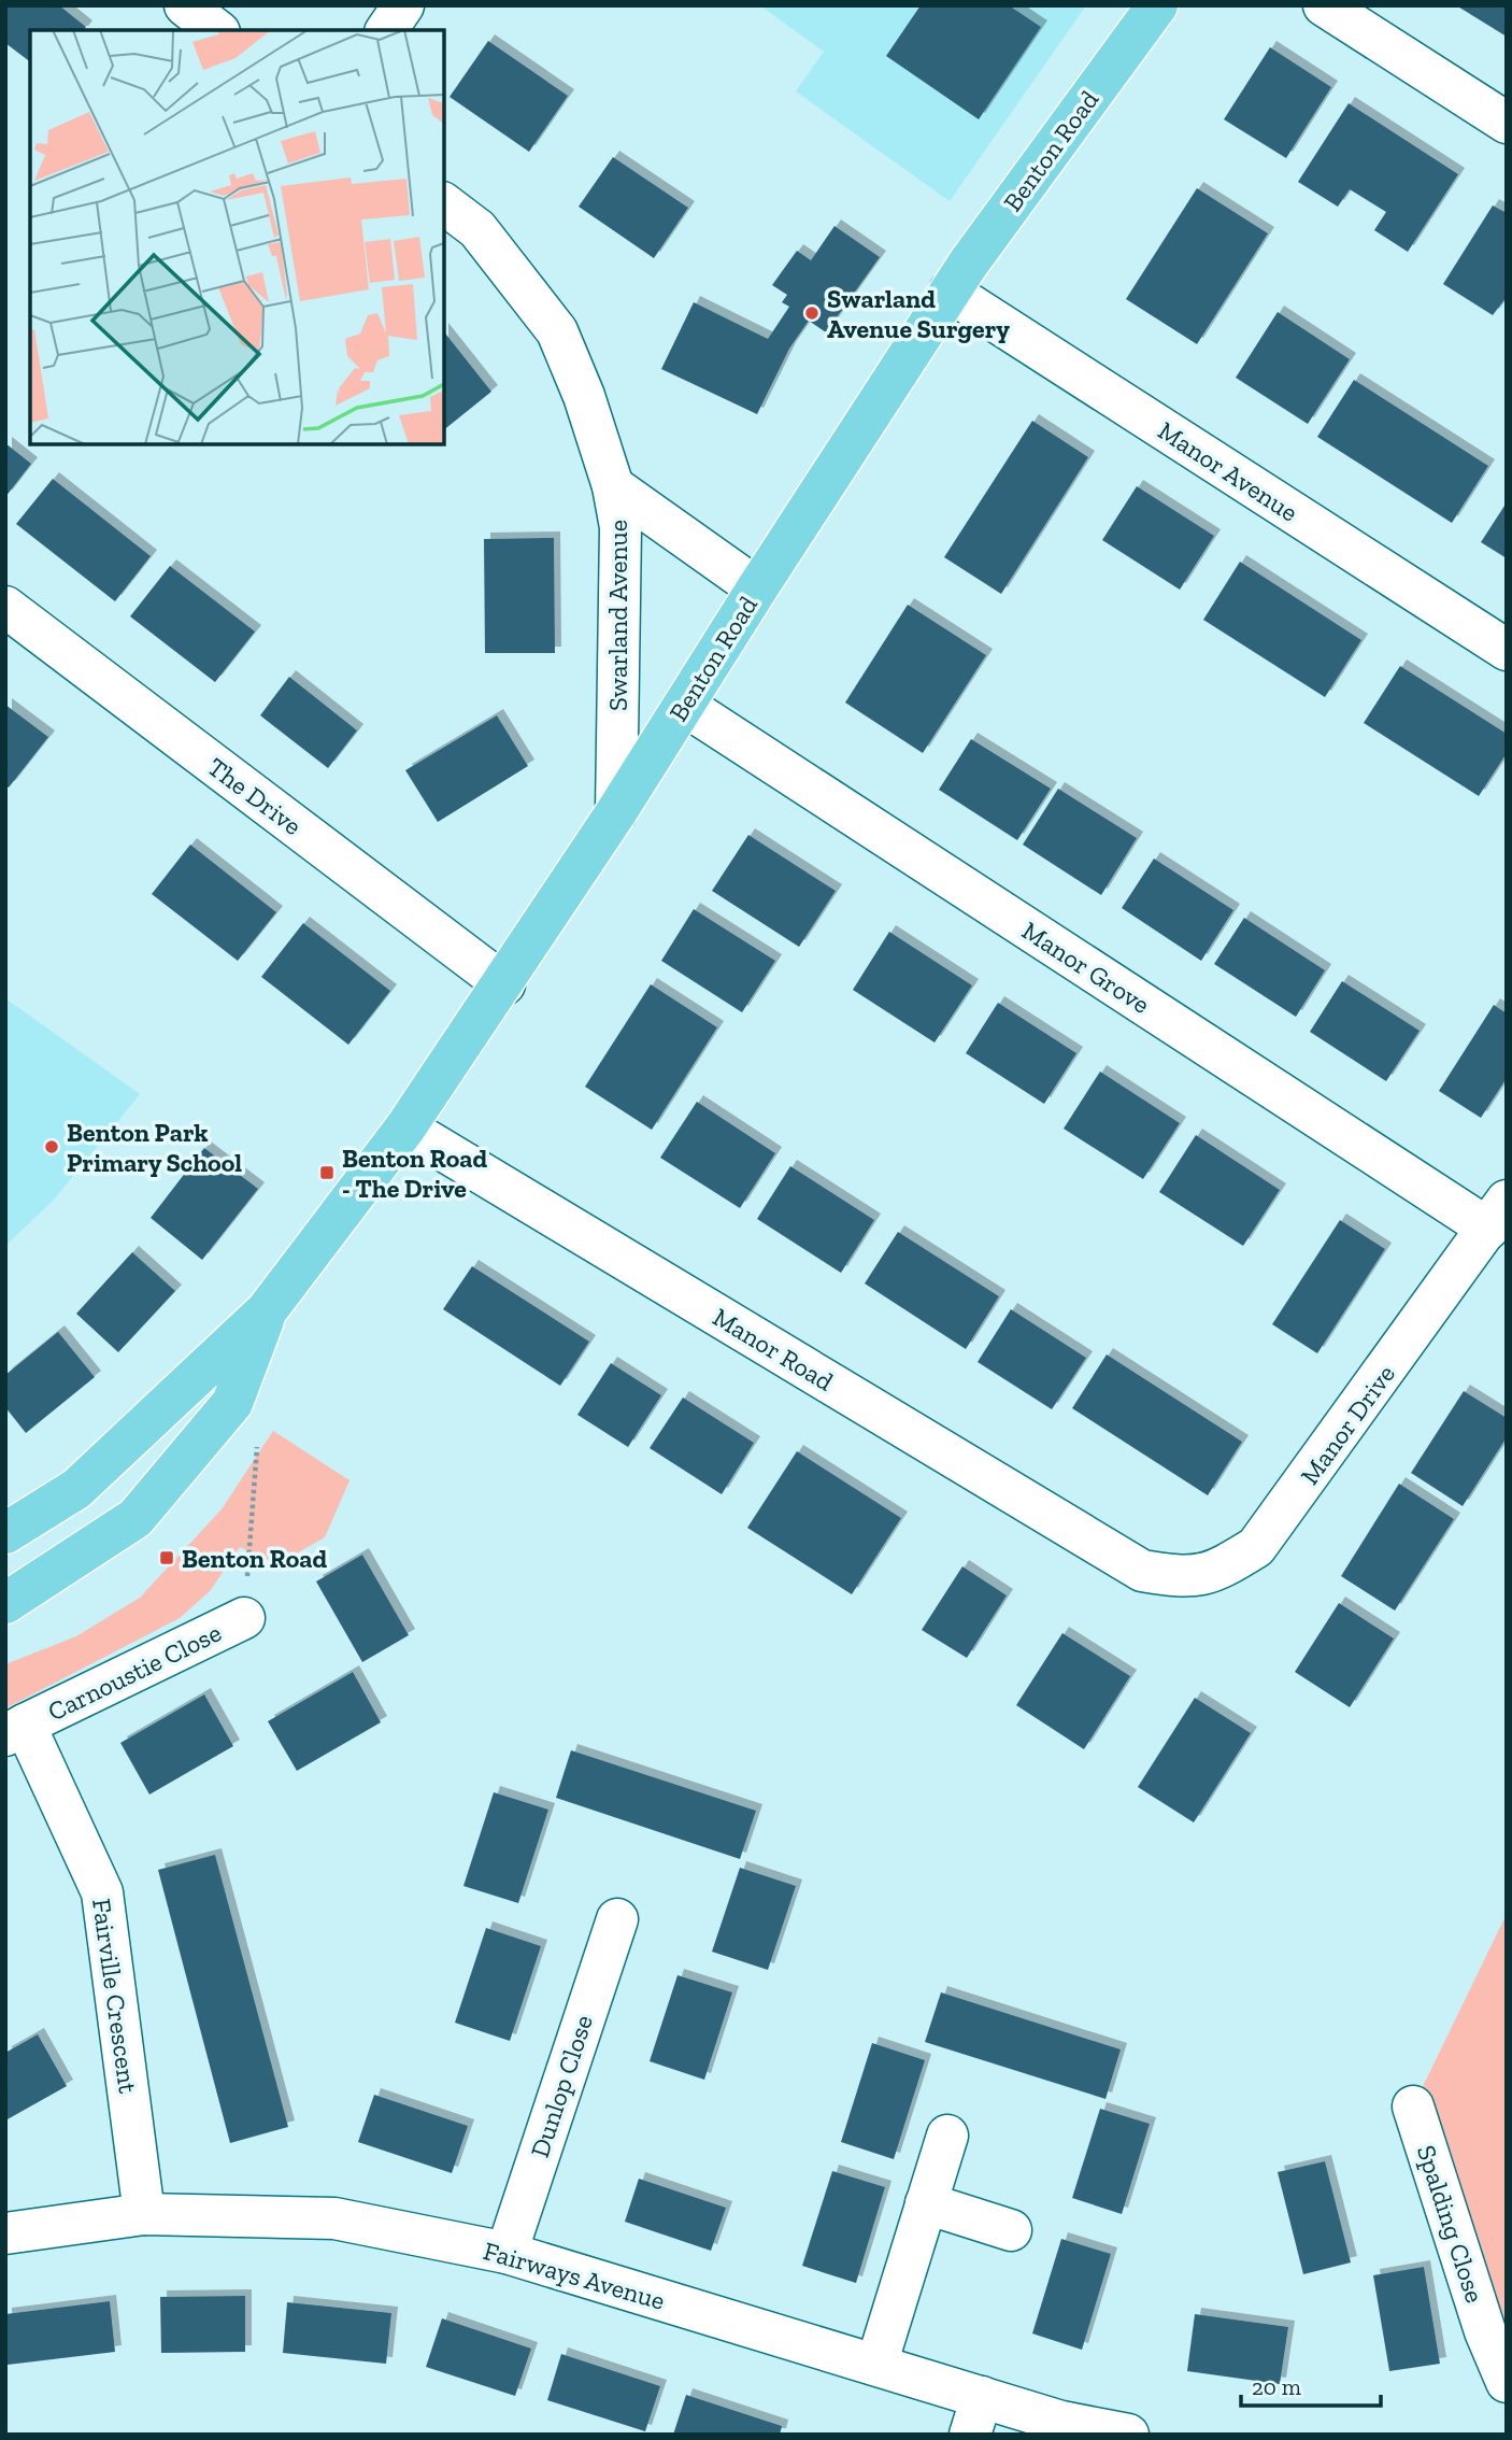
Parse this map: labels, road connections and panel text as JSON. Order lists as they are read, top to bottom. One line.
{"streets":{"main road":["Benton Road"],"street":["Manor Avenue","Swarland Avenue","The Drive","Manor Grove","Manor Road","Manor Drive","Carnoustie Close","Fairville Crescent","Dunlop Close","Spalding Close","Fairways Avenue"]},"crossings":[["Benton Road","Manor Avenue"],["Benton Road","Swarland Avenue"],["Benton Road","The Drive"],["Benton Road","Manor Grove"],["Benton Road","Manor Road"],["Manor Grove","Manor Drive"],["Manor Road","Manor Drive"],["Carnoustie Close","Fairville Crescent"],["Fairville Crescent","Fairways Avenue"],["Dunlop Close","Fairways Avenue"]],"places":{"other":["Swarland Avenue Surgery","Benton Park Primary School"],"transit":["Benton Road - The Drive","Benton Road"]},"scale_bar":"20 m"}
